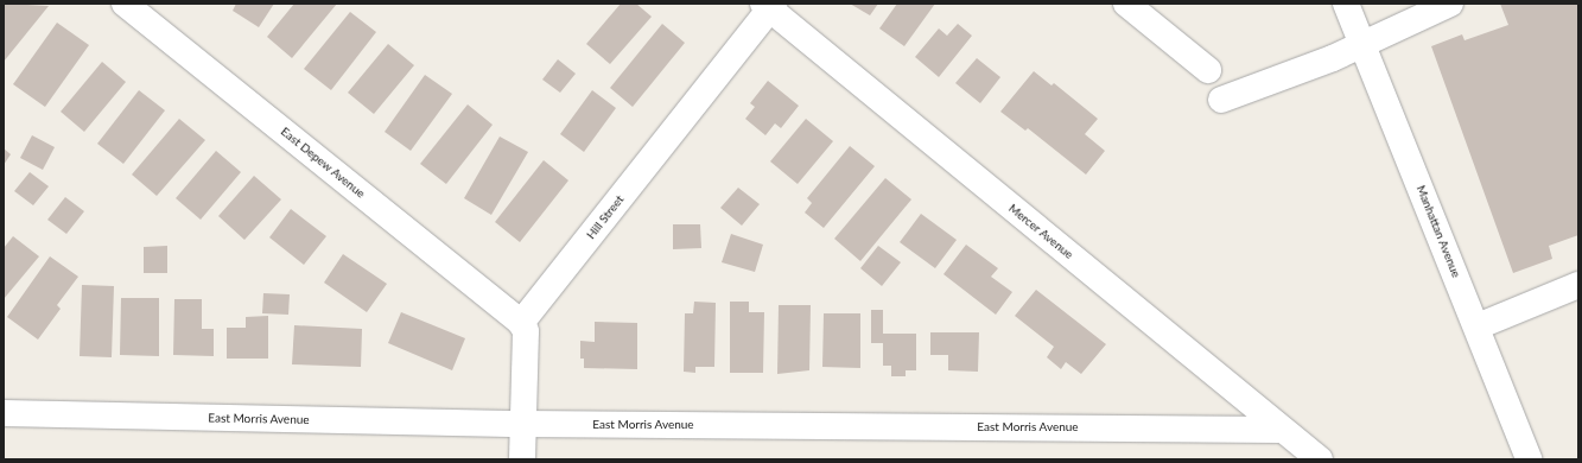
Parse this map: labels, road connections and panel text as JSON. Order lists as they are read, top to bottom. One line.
{"streets":{"street":["East Depew Avenue","Hill Street","Mercer Avenue","Manhattan Avenue","East Morris Avenue"]},"crossings":[["East Depew Avenue","Hill Street"],["Hill Street","Mercer Avenue"],["Mercer Avenue","East Morris Avenue"]]}
